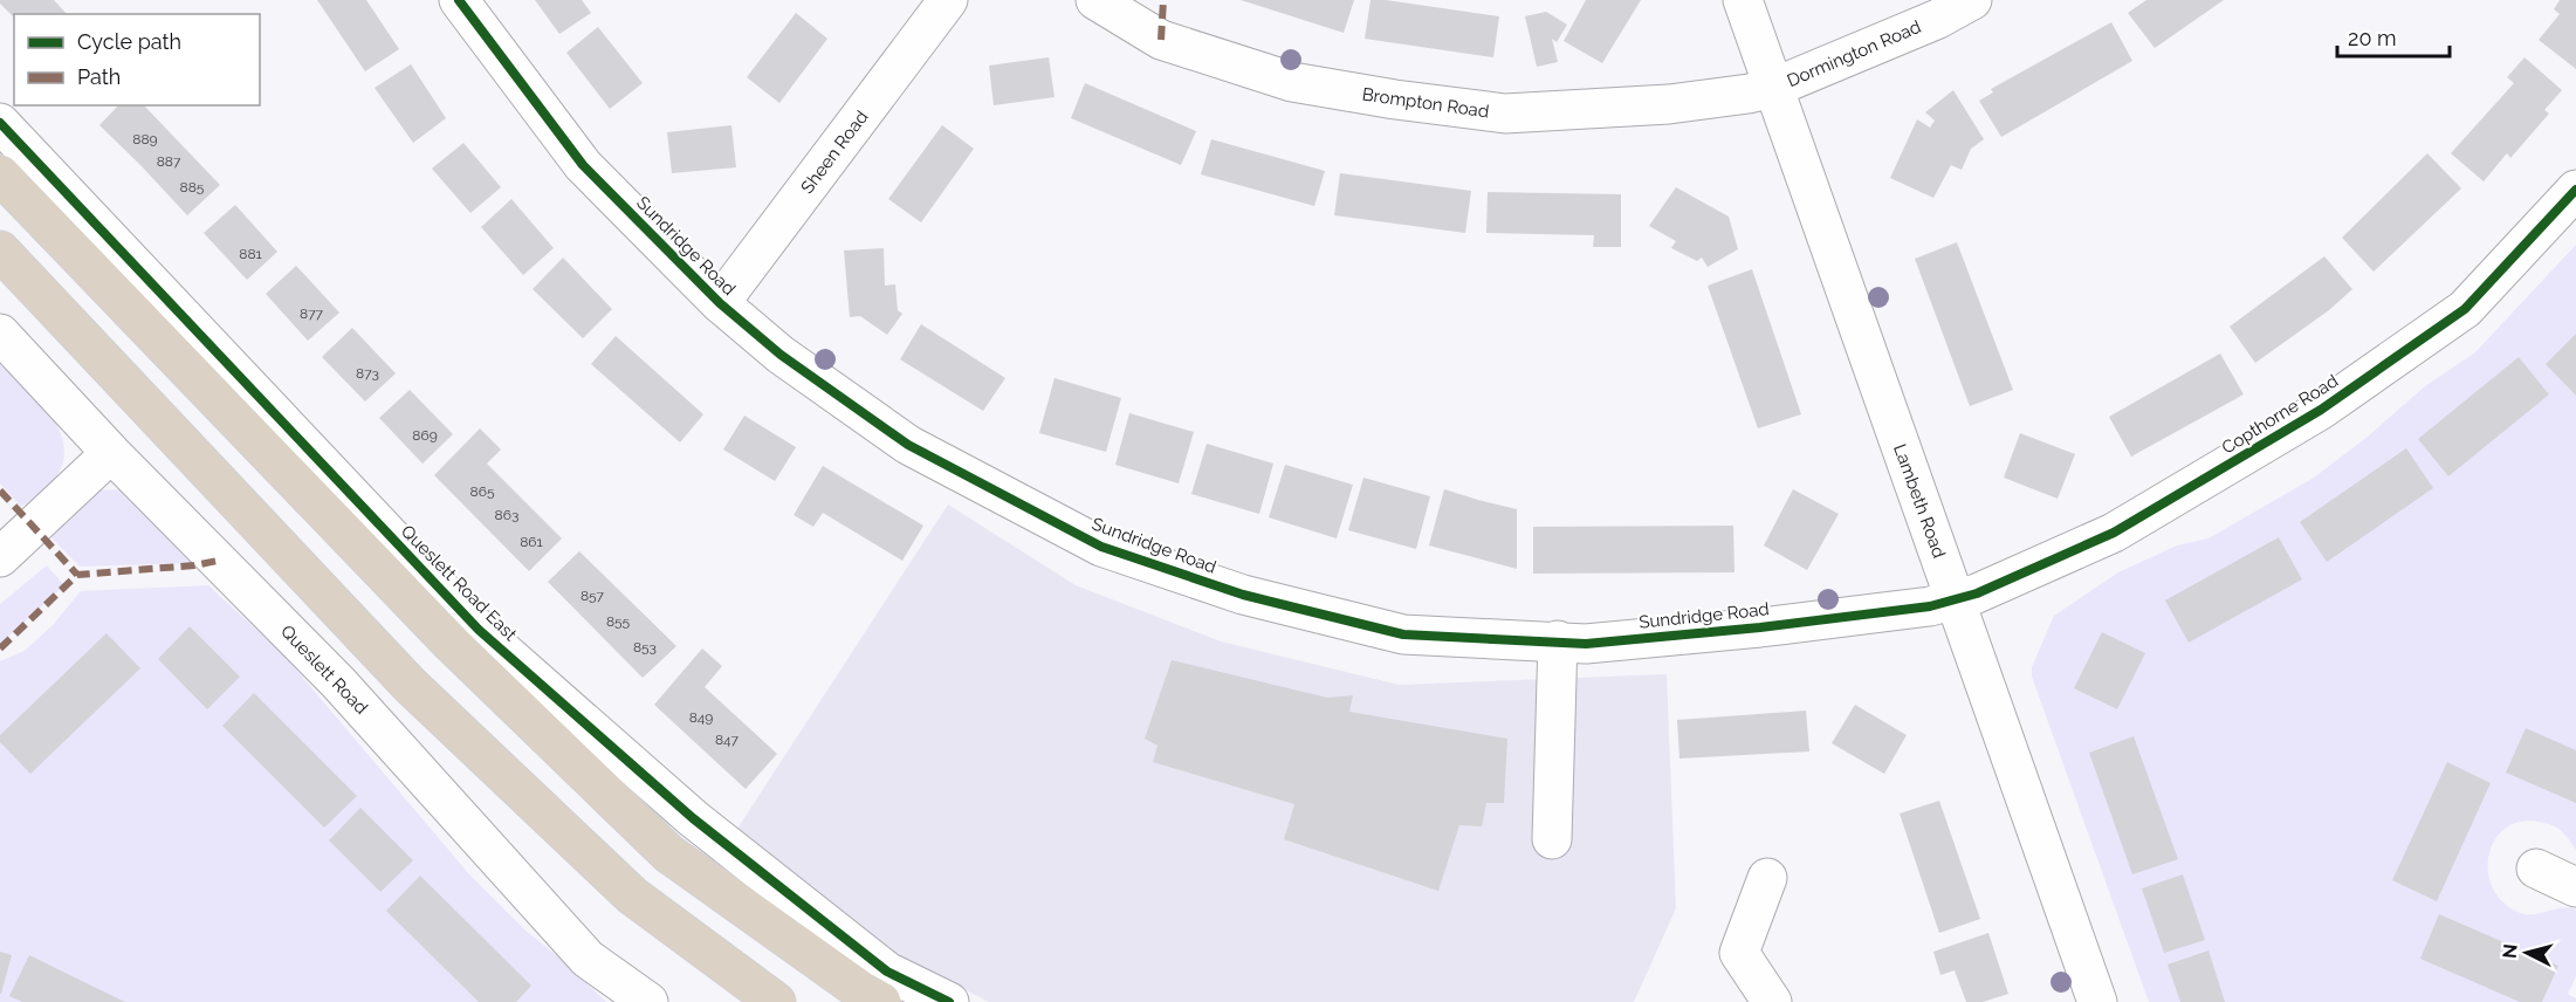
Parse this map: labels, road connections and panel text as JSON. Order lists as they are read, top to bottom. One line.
{"streets":{"street":["Dormington Road","Brompton Road","Sheen Road","Sundridge Road","Copthorne Road","Lambeth Road","Queslett Road East","Queslett Road"]},"crossings":[["Dormington Road","Brompton Road"],["Dormington Road","Lambeth Road"],["Brompton Road","Lambeth Road"],["Sheen Road","Sundridge Road"],["Sundridge Road","Copthorne Road"],["Sundridge Road","Lambeth Road"],["Copthorne Road","Lambeth Road"]],"house_numbers":["889","887","885","881","877","873","869","865","863","861","857","855","853","849","847"],"legend":["Cycle path","Path"],"scale_bar":"20 m","north":"left"}
